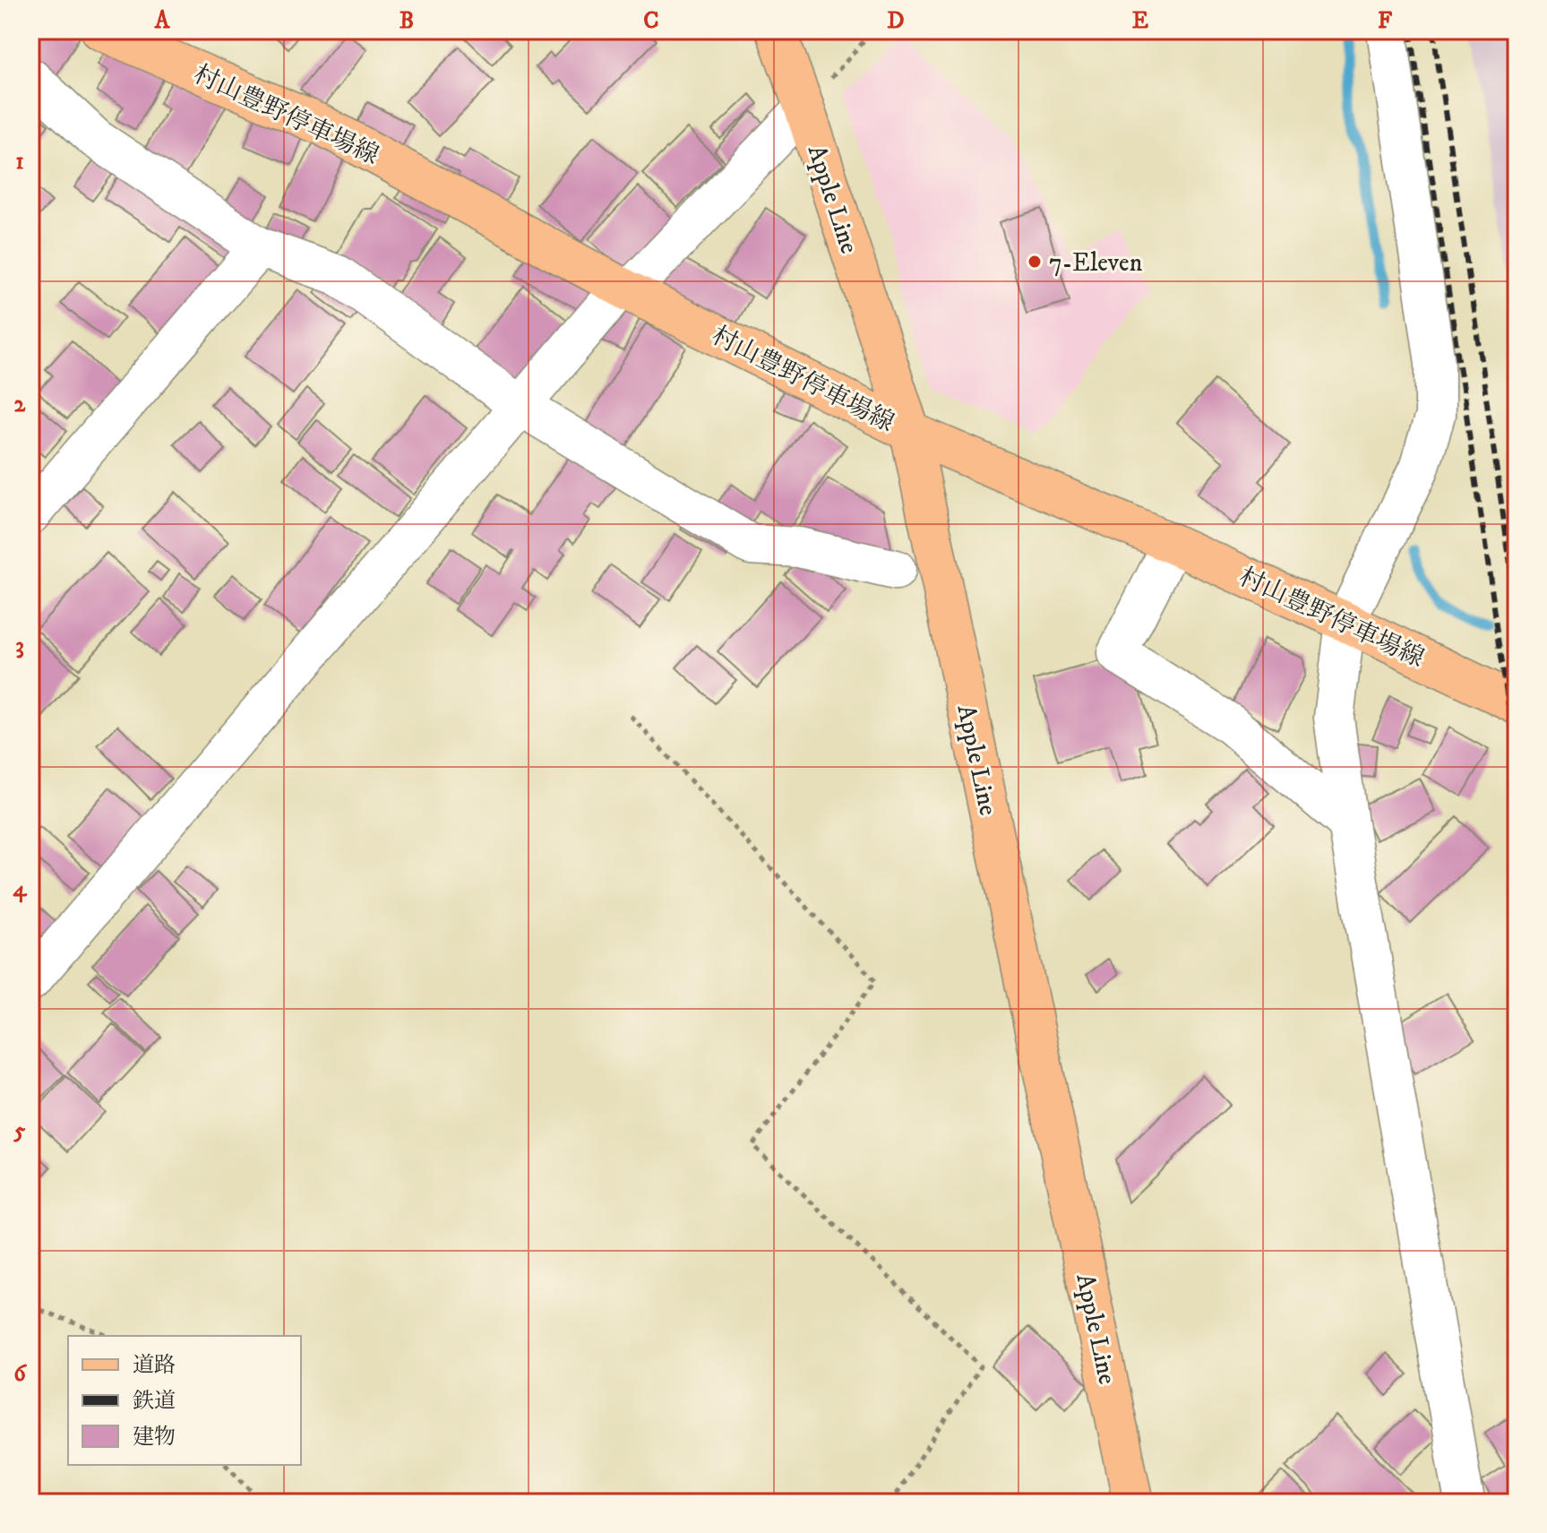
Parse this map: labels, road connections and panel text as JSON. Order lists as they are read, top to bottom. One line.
{"streets":{"main road":["村山豊野停車場線","Apple Line"]},"crossings":[["村山豊野停車場線","Apple Line"]],"places":["7-Eleven"],"legend":["道路","鉄道","建物"],"grid":{"columns":["A","B","C","D","E","F"],"rows":["1","2","3","4","5","6"]}}
